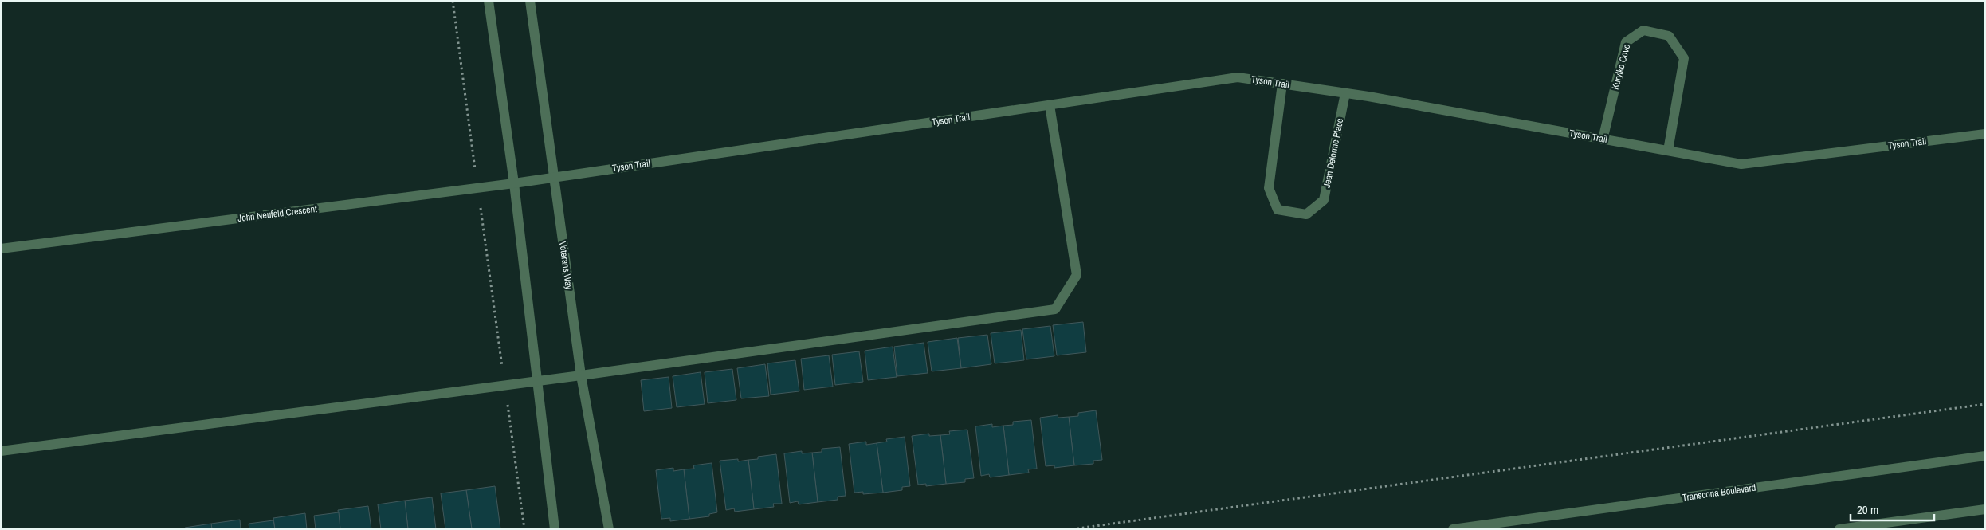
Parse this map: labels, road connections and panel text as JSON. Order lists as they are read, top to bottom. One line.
{"streets":{"street":["Kurylko Cove","Tyson Trail","Jean Delorme Place","John Neufeld Crescent","Veterans Way","Transcona Boulevard"]},"crossings":[["Kurylko Cove","Tyson Trail"],["Tyson Trail","Jean Delorme Place"],["Tyson Trail","John Neufeld Crescent"],["Tyson Trail","Veterans Way"],["John Neufeld Crescent","Veterans Way"]],"scale_bar":"20 m"}
